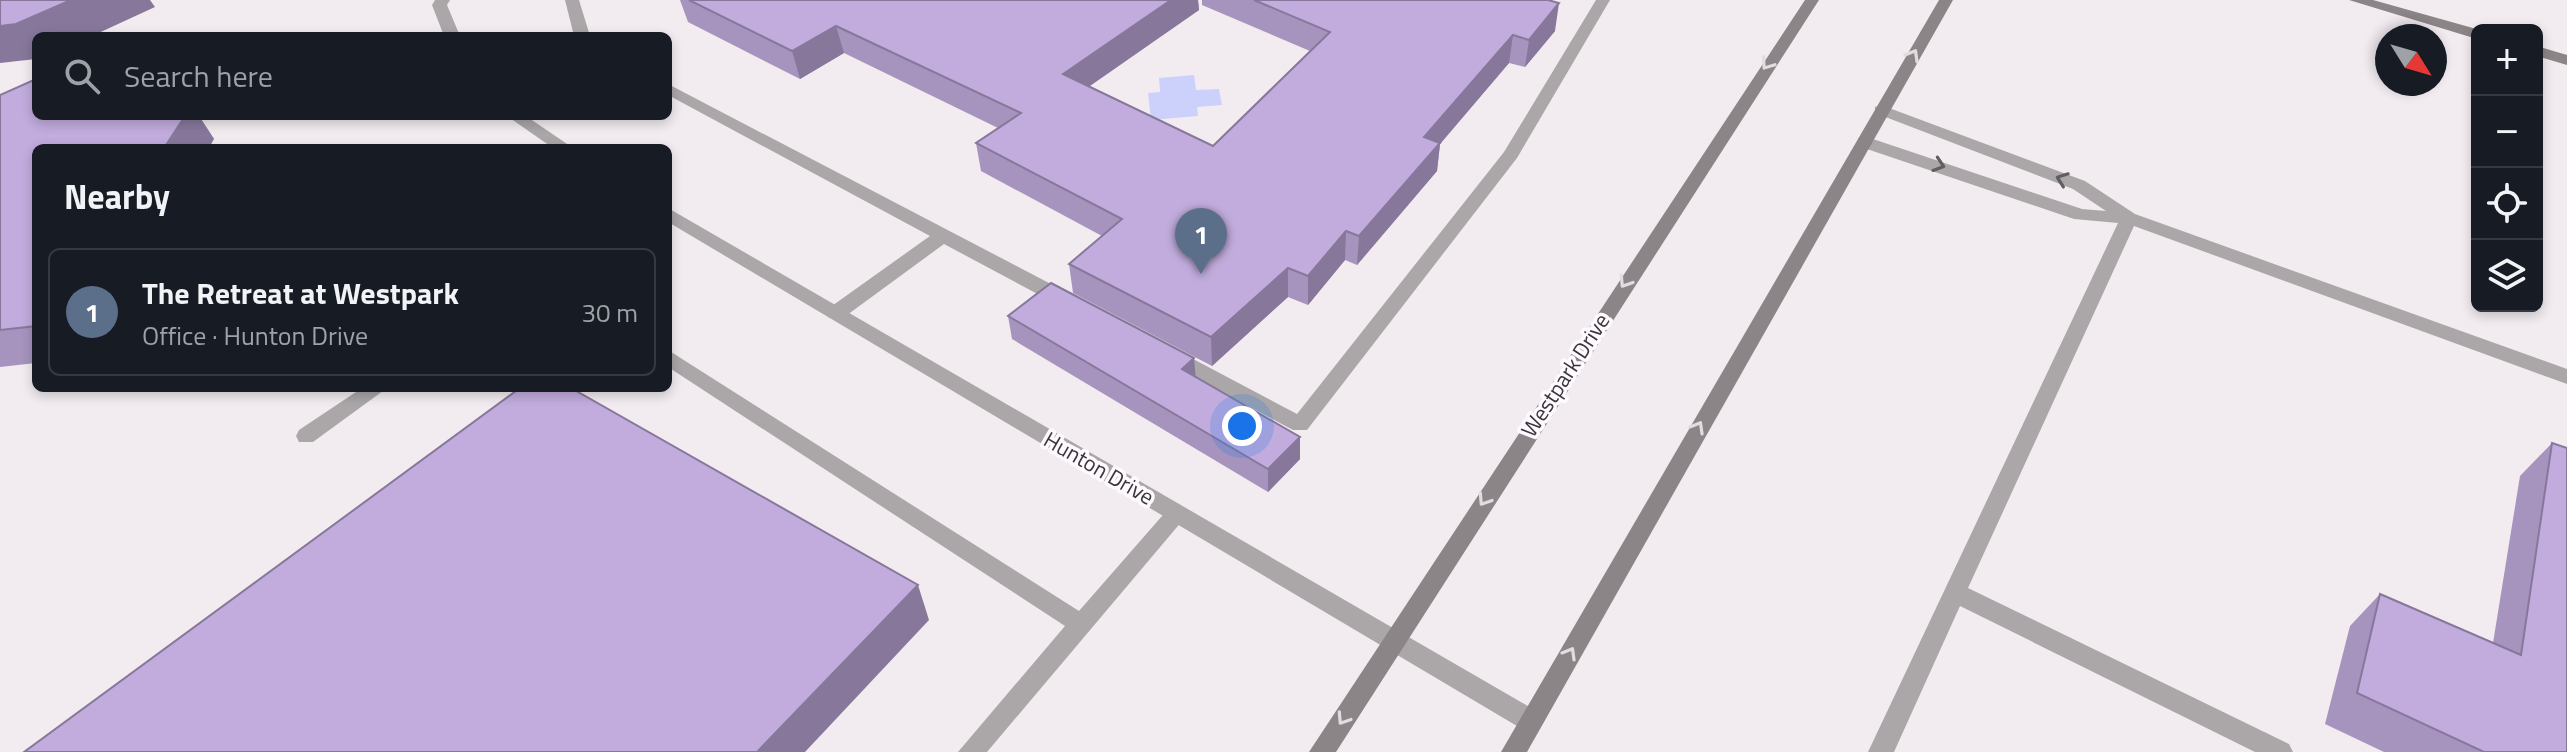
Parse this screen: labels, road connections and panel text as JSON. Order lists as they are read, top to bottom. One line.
{"streets":{"main road":["Westpark Drive"],"street":["Hunton Drive"]},"crossings":[["Westpark Drive","Hunton Drive"]],"north":"bottom right","page":{"map_buttons":["+","−"],"search":"Search here","heading":"Nearby","pins":"1","list":[{"mark":"1","name":"The Retreat at Westpark","note":"Office · Hunton Drive","value":"30 m"}]}}
